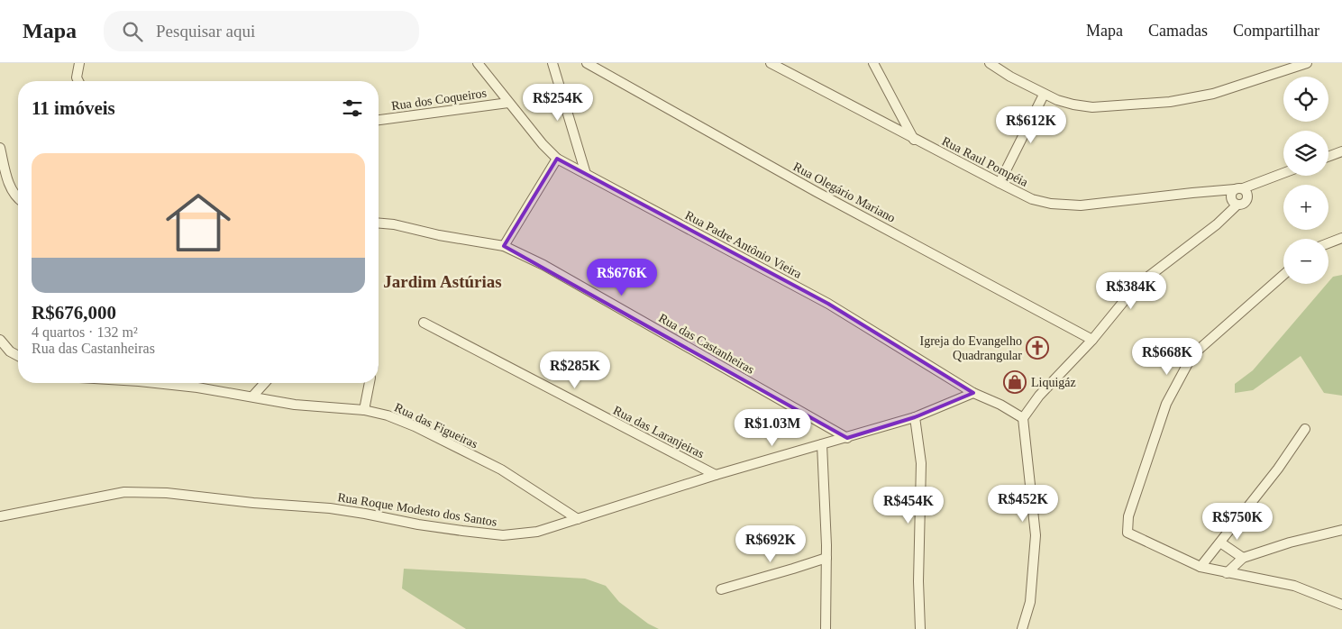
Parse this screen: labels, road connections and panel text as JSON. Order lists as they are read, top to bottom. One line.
{"streets":{"street":["Rua dos Coqueiros","Rua Raul Pompéia","Rua Olegário Mariano","Rua Padre Antônio Vieira","Rua das Castanheiras","Rua das Figueiras","Rua das Laranjeiras","Rua Roque Modesto dos Santos"]},"crossings":[["Rua dos Coqueiros","Rua Padre Antônio Vieira"],["Rua Padre Antônio Vieira","Rua Roque Modesto dos Santos"],["Rua das Castanheiras","Rua Roque Modesto dos Santos"],["Rua das Figueiras","Rua Roque Modesto dos Santos"],["Rua das Laranjeiras","Rua Roque Modesto dos Santos"]],"districts":["Jardim Astúrias"],"places":{"church":["Igreja do Evangelho Quadrangular"],"shop":["Liquigáz"]},"page":{"header":"Mapa","search":"Pesquisar aqui","nav":["Mapa","Camadas","Compartilhar"],"map_buttons":["+","−"],"heading":"11 imóveis","price":["R$254K","R$612K","R$676K","R$384K","R$668K","R$285K","R$1.03M","R$452K","R$454K","R$750K","R$692K"],"list":[{"name":"R$676,000","note":"4 quartos · 132 m² · Rua das Castanheiras"}]}}
